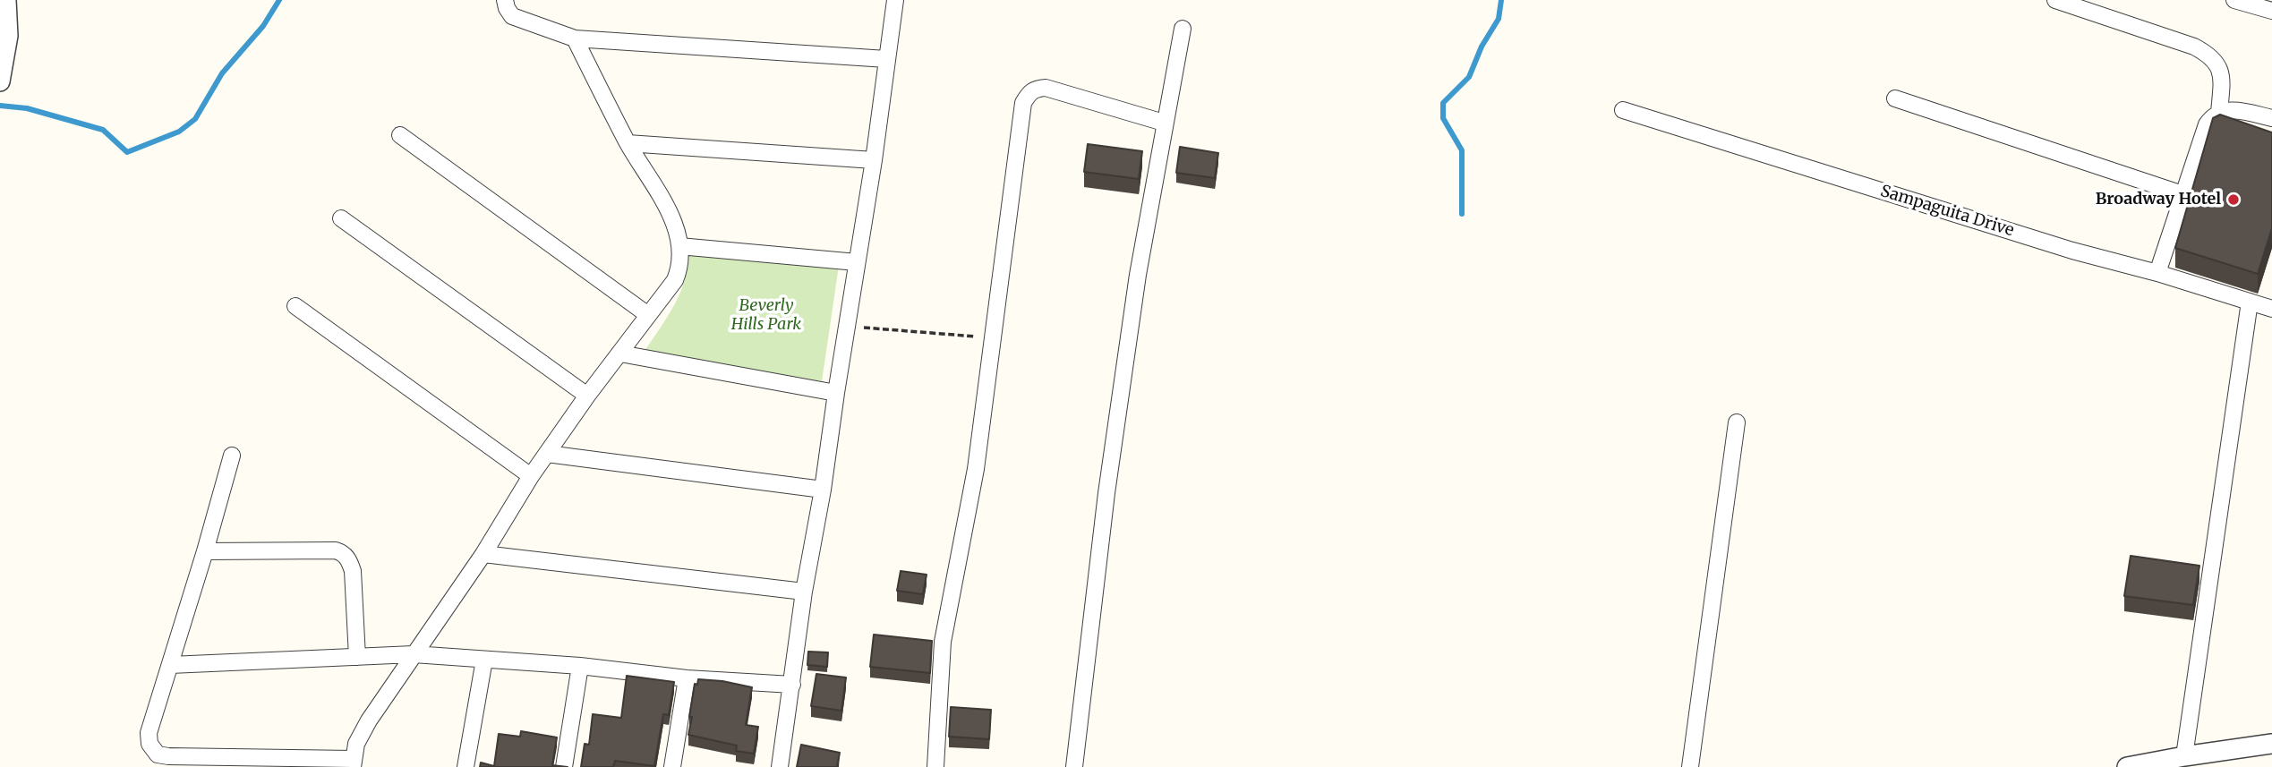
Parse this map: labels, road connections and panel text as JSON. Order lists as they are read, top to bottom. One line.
{"streets":{"street":["Sampaguita Drive"]},"parks":["Beverly Hills Park"],"places":["Broadway Hotel"]}
